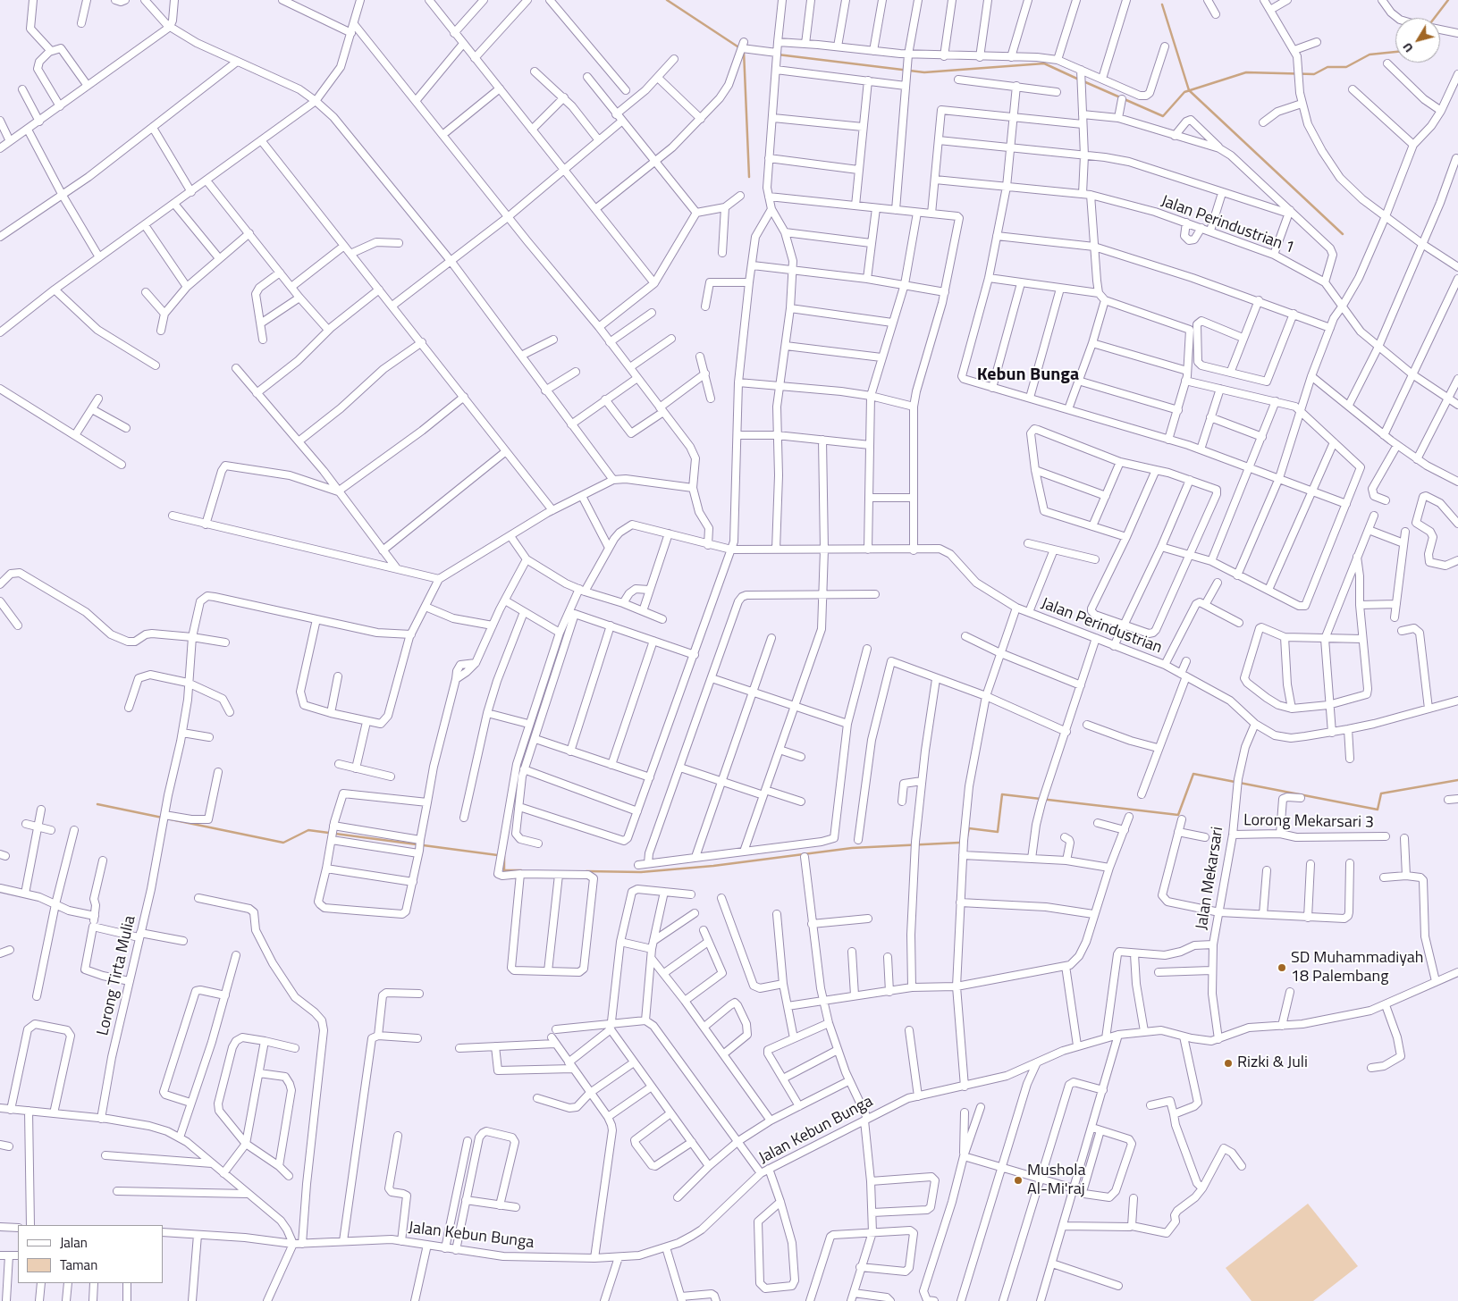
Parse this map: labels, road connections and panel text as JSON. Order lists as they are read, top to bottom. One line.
{"streets":{"street":["Jalan Perindustrian 1","Jalan Perindustrian","Lorong Mekarsari 3","Jalan Mekarsari","Lorong Tirta Mulia","Jalan Kebun Bunga"]},"crossings":[["Jalan Perindustrian","Jalan Mekarsari"],["Lorong Mekarsari 3","Jalan Mekarsari"],["Jalan Mekarsari","Jalan Kebun Bunga"]],"districts":["Kebun Bunga"],"places":["SD Muhammadiyah 18 Palembang","Rizki & Juli","Mushola Al-Mi'raj"],"legend":["Jalan","Taman"],"north":"bottom left"}
